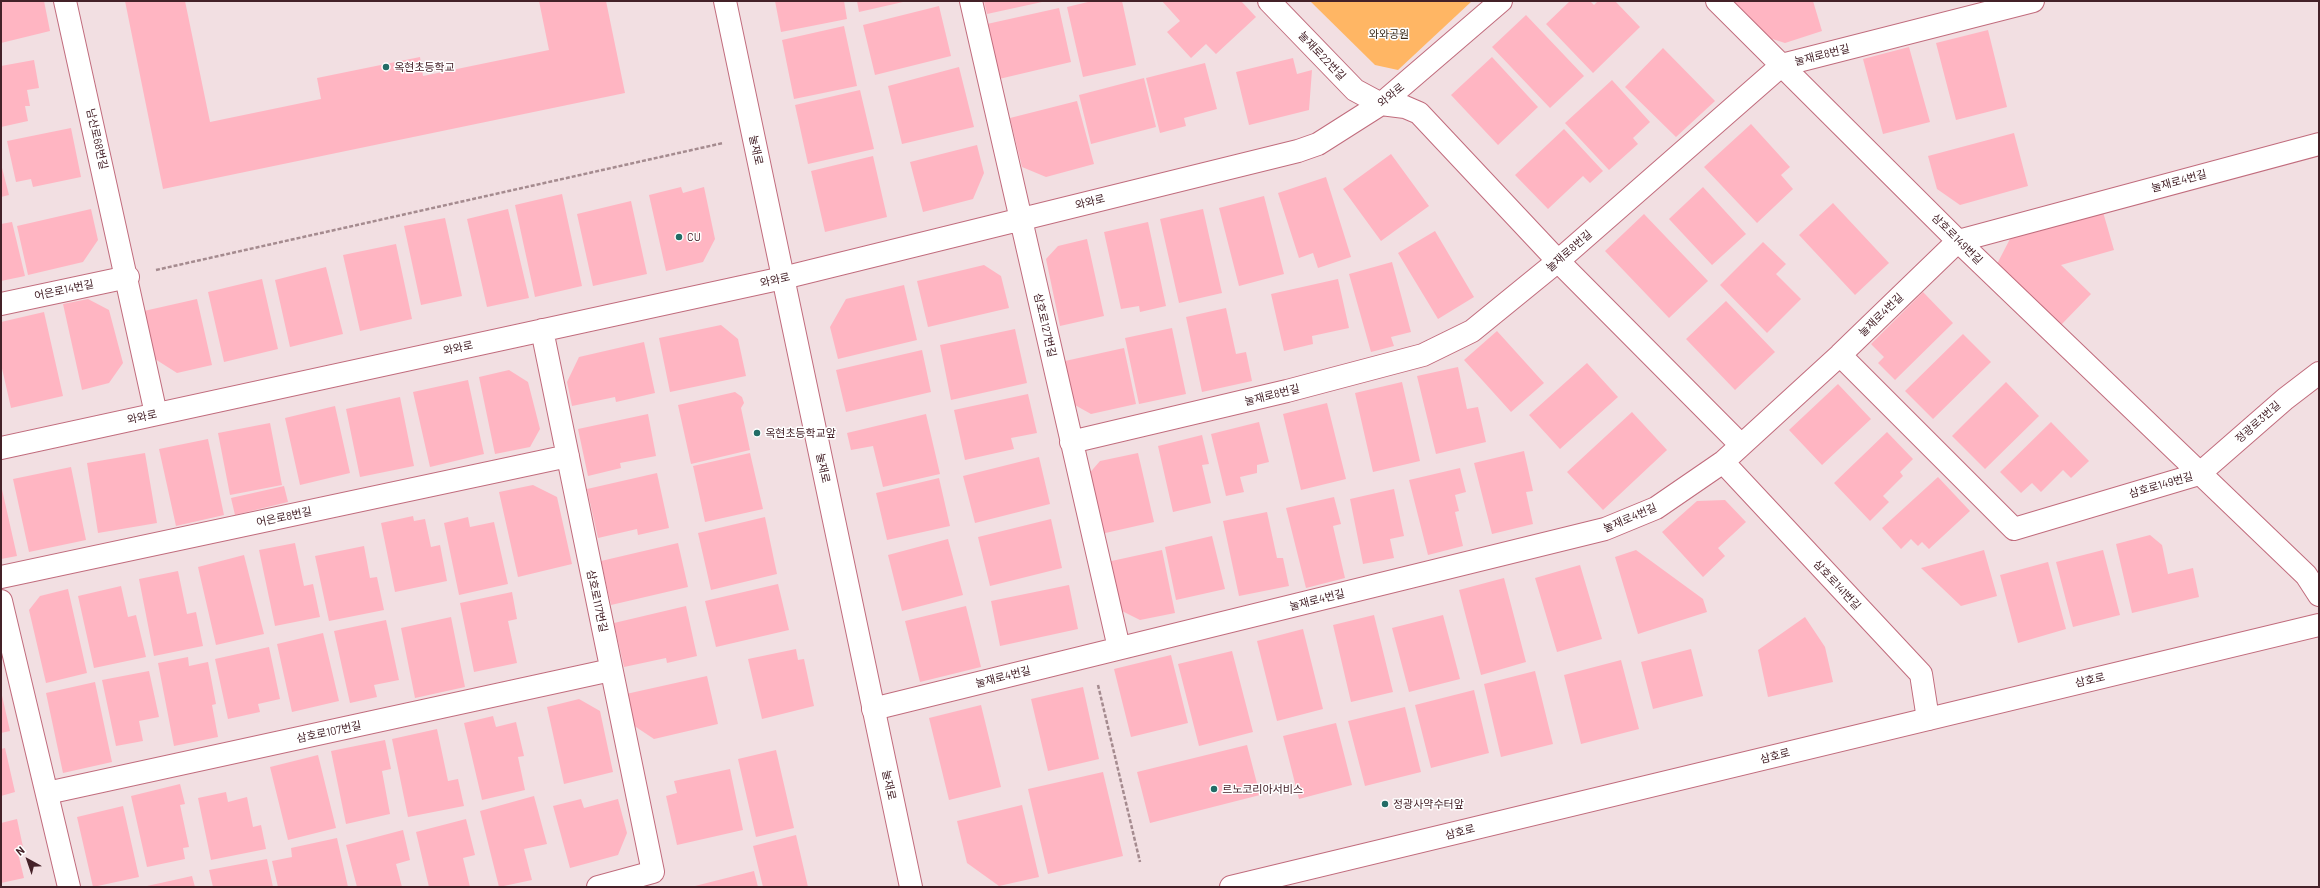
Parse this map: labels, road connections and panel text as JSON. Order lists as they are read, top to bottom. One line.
{"streets":{"street":["눌재로8번길","눌재로22번길","와와로","남산로68번길","눌재로","눌재로4번길","삼호로149번길","어은로14번길","삼호로127번길","정광로3번길","어은로8번길","삼호로141번길","삼호로117번길","삼호로","삼호로107번길"]},"crossings":[["눌재로8번길","삼호로149번길"],["눌재로8번길","삼호로127번길"],["눌재로22번길","와와로"],["와와로","남산로68번길"],["와와로","눌재로"],["와와로","삼호로127번길"],["와와로","삼호로117번길"],["남산로68번길","어은로14번길"],["눌재로","눌재로4번길"],["눌재로4번길","삼호로149번길"],["눌재로4번길","삼호로127번길"],["눌재로4번길","삼호로141번길"],["삼호로149번길","정광로3번길"],["어은로8번길","삼호로117번길"],["삼호로141번길","삼호로"],["삼호로117번길","삼호로107번길"]],"parks":["와와공원"],"places":["옥현초등학교","CU","옥현초등학교앞","르노코리아서비스","정광사약수터앞"],"north":"top left"}
